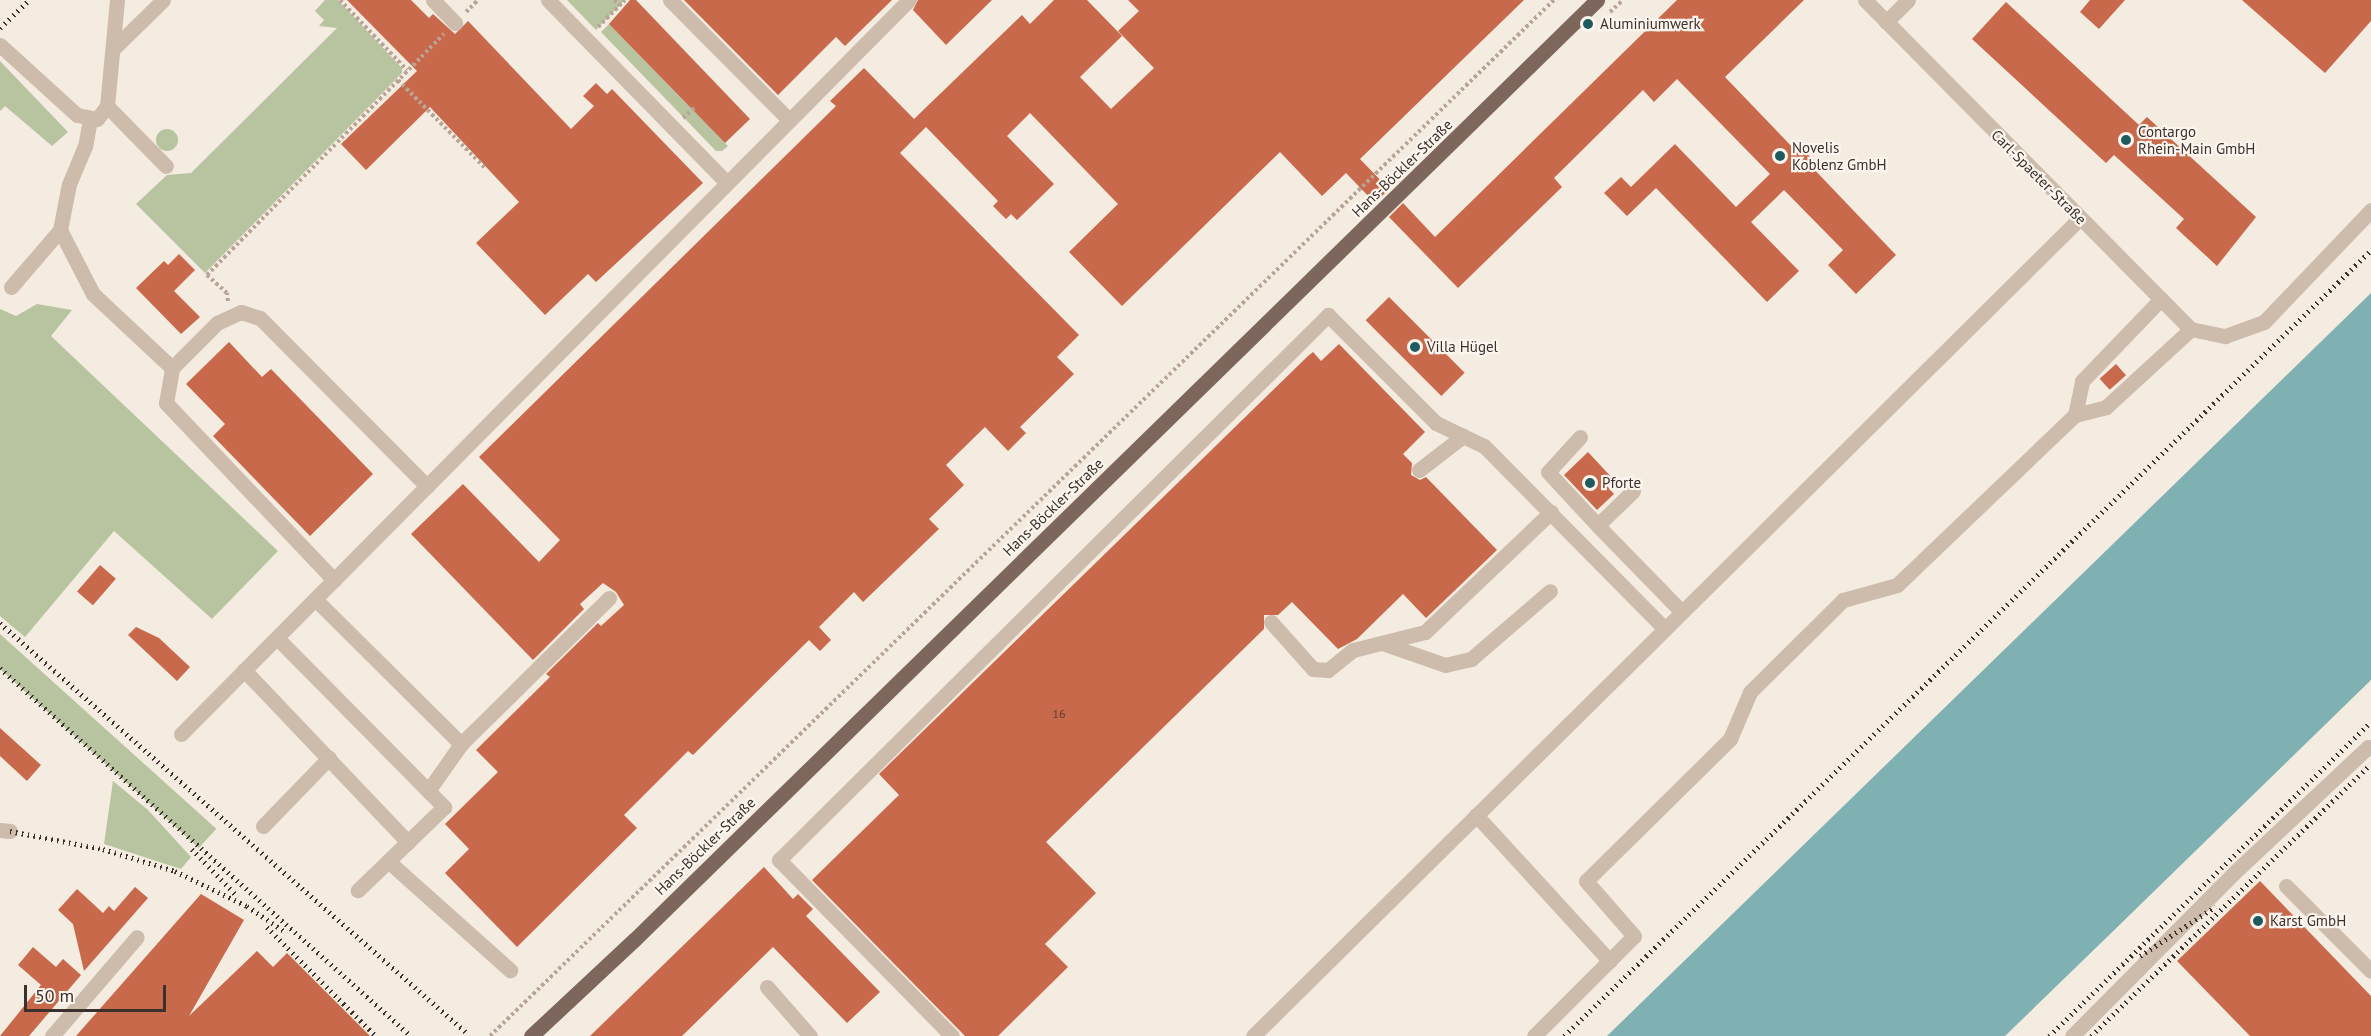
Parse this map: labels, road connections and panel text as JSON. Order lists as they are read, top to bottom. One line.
{"streets":{"main road":["Hans-Böckler-Straße"],"street":["Carl-Spaeter-Straße"]},"places":["Aluminiumwerk","Contargo Rhein-Main GmbH","Novelis Koblenz GmbH","Villa Hügel","Pforte","Karst GmbH"],"house_numbers":["16"],"scale_bar":"50 m"}
